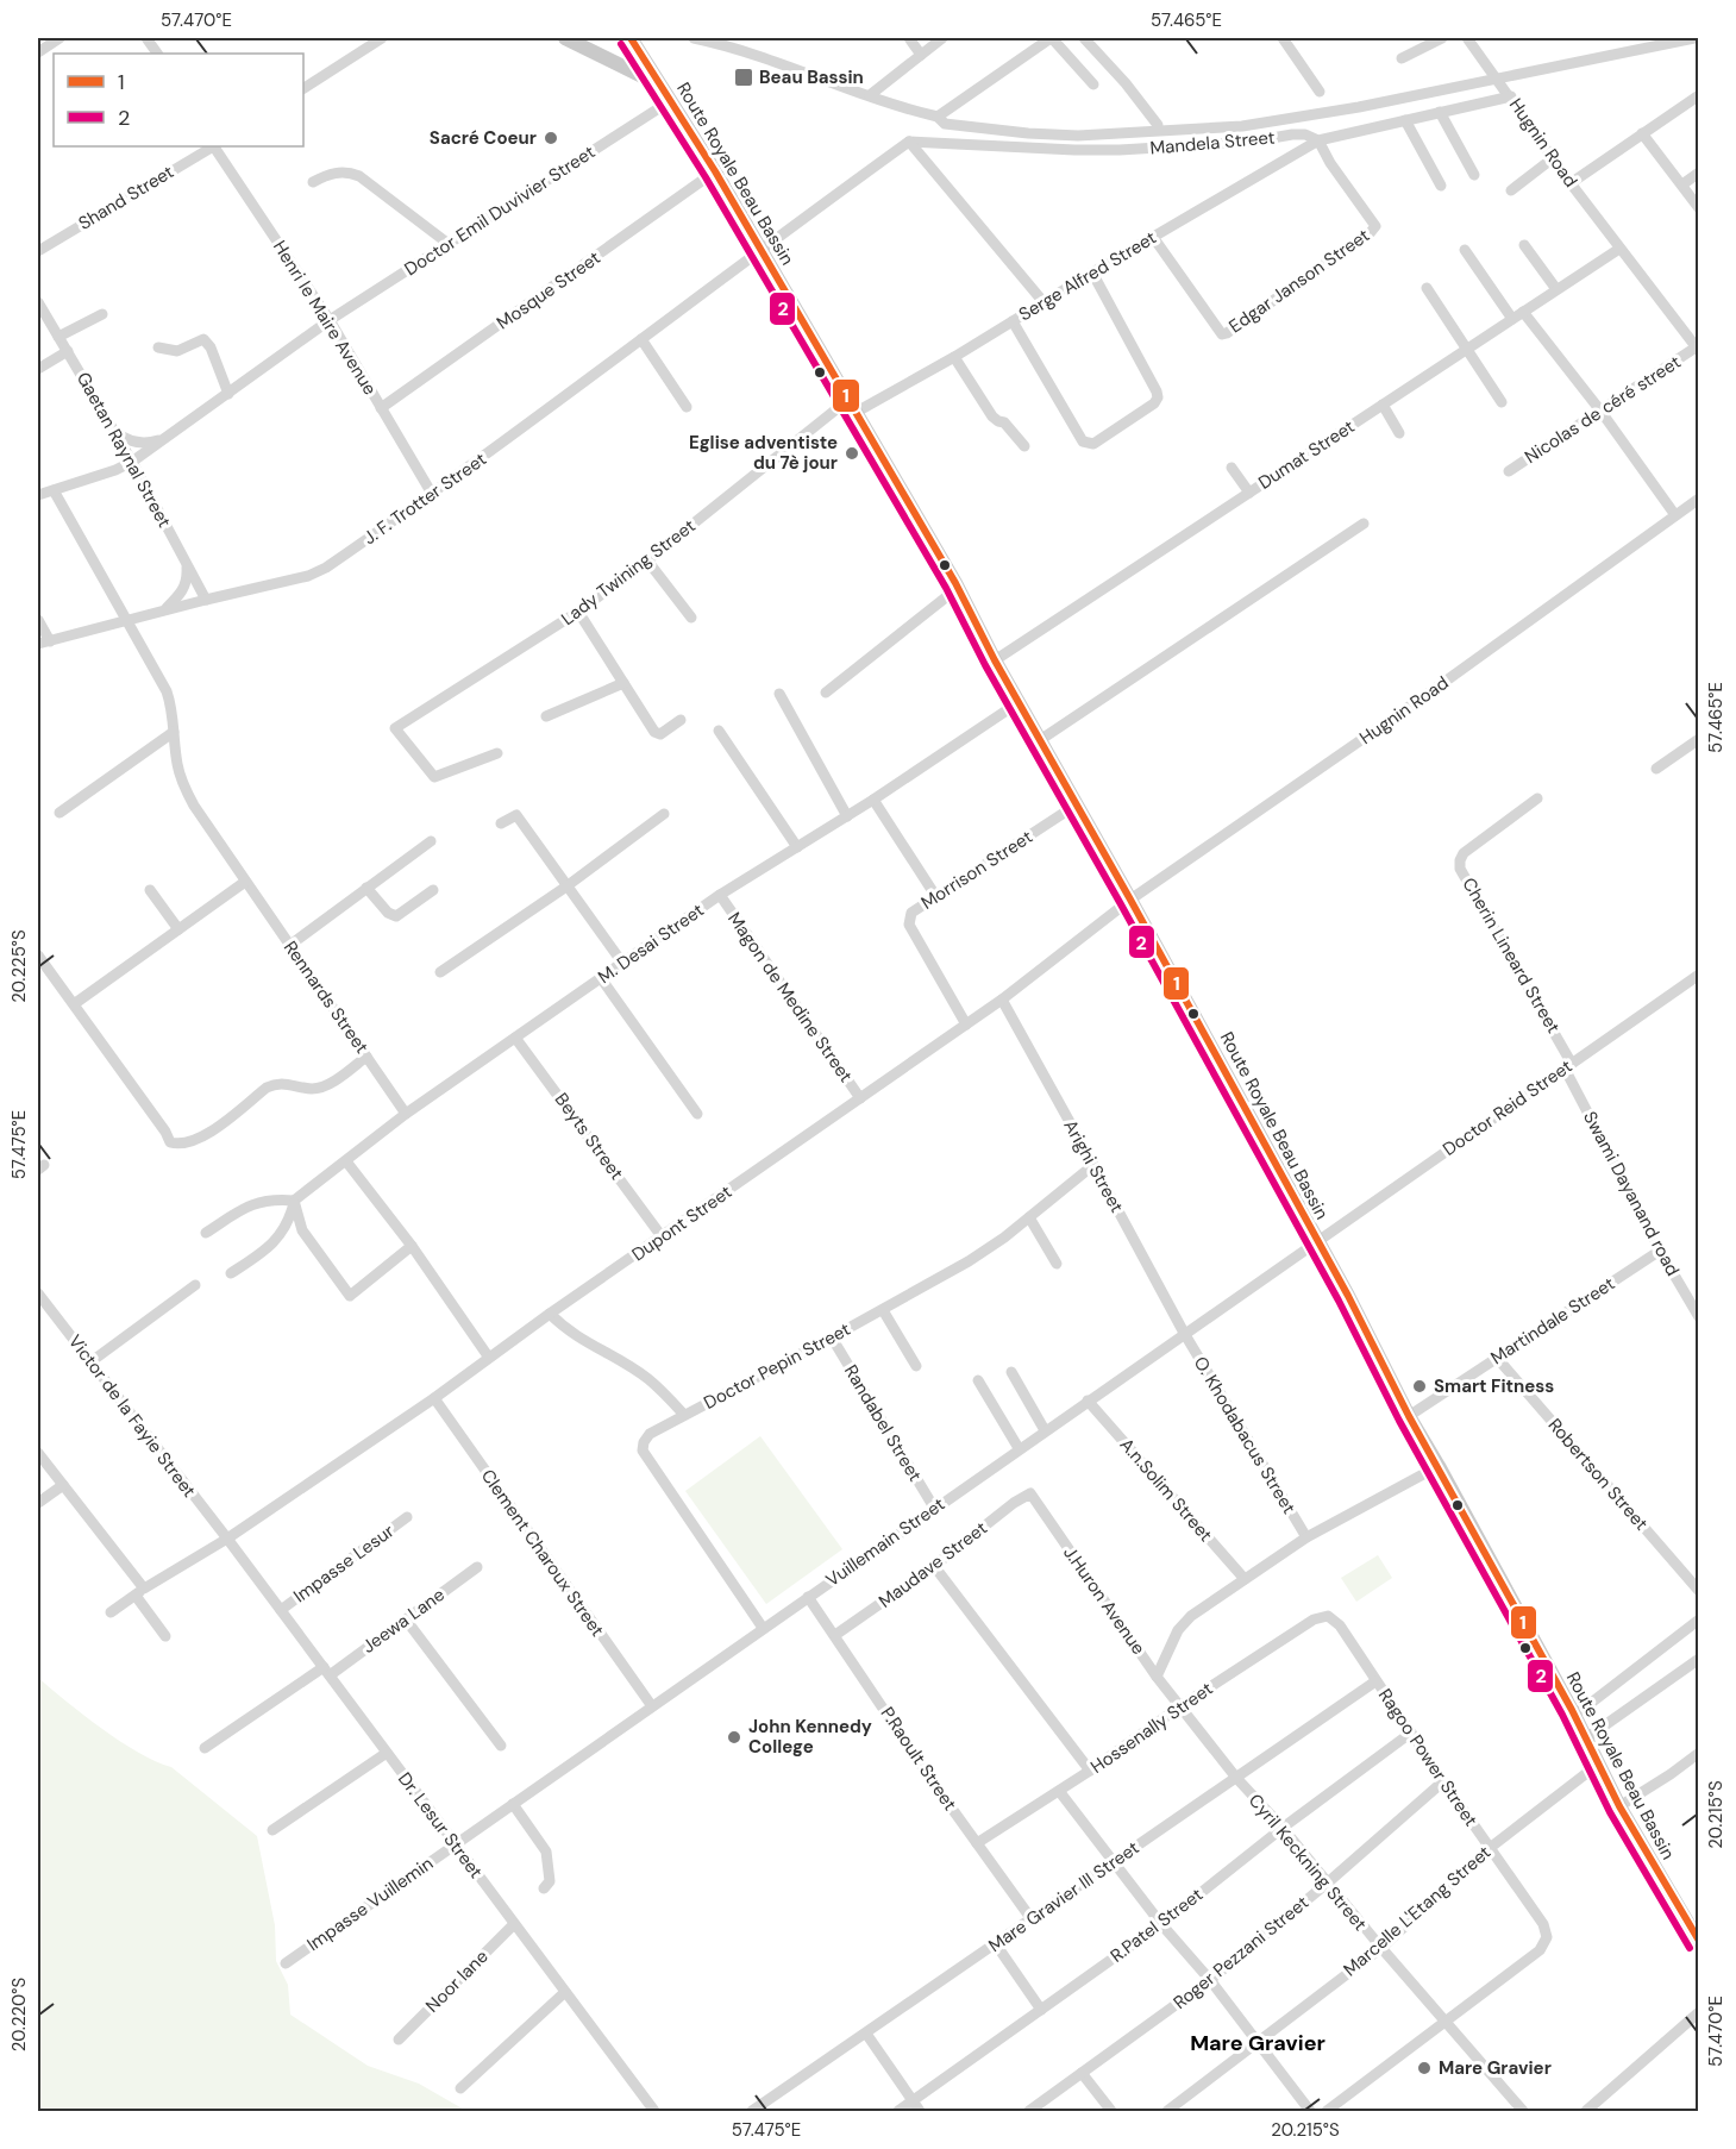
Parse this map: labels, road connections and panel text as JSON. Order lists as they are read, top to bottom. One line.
{"streets":{"main road":["Route Royale Beau Bassin"],"street":["Mandela Street","Hugnin Road","Shand Street","Doctor Emil Duvivier Street","Serge Alfred Street","Edgar Janson Street","Mosque Street","Henri le Maire Avenue","Nicolas de céré street","Gaetan Raynal Street","Dumat Street","J. F. Trotter Street","Lady Twining Street","Morrison Street","M. Desai Street","Cherin Lineard Street","Rennards Street","Magon de Medine Street","Doctor Reid Street","Beyts Street","Arighi Street","Swami Dayanand road","Dupont Street","Martindale Street","Doctor Pepin Street","Victor de la Fayie Street","Randabel Street","O. Khodabacus Street","Robertson Street","A.n.Solim Street","Vuillemain Street","Clement Charoux Street","Impasse Lesur","Maudave Street","J.Huron Avenue","Jeewa Lane","Hossenally Street","Ragoo Power Street","P.Raoult Street","Dr. Lesur Street","Cyril Keckning Street","Mare Gravier III Street","Impasse Vuillemin","Marcelle L'Etang Street","R.Patel Street","Roger Pezzani Street","Noor lane"]},"crossings":[["Mandela Street","Hugnin Road"],["Mandela Street","Serge Alfred Street"],["Mandela Street","Edgar Janson Street"],["Mandela Street","J. F. Trotter Street"],["Hugnin Road","Route Royale Beau Bassin"],["Hugnin Road","Nicolas de céré street"],["Hugnin Road","Dumat Street"],["Hugnin Road","Dupont Street"],["Route Royale Beau Bassin","Doctor Emil Duvivier Street"],["Route Royale Beau Bassin","Serge Alfred Street"],["Route Royale Beau Bassin","Mosque Street"],["Route Royale Beau Bassin","Dumat Street"],["Route Royale Beau Bassin","J. F. Trotter Street"],["Route Royale Beau Bassin","Lady Twining Street"],["Route Royale Beau Bassin","Morrison Street"],["Route Royale Beau Bassin","M. Desai Street"],["Route Royale Beau Bassin","Doctor Reid Street"],["Route Royale Beau Bassin","Dupont Street"],["Route Royale Beau Bassin","Martindale Street"],["Route Royale Beau Bassin","Vuillemain Street"],["Route Royale Beau Bassin","Marcelle L'Etang Street"],["Doctor Emil Duvivier Street","Henri le Maire Avenue"],["Doctor Emil Duvivier Street","Gaetan Raynal Street"],["Doctor Emil Duvivier Street","Rennards Street"],["Serge Alfred Street","Edgar Janson Street"],["Serge Alfred Street","Lady Twining Street"],["Mosque Street","Henri le Maire Avenue"],["Henri le Maire Avenue","J. F. Trotter Street"],["Gaetan Raynal Street","J. F. Trotter Street"],["J. F. Trotter Street","Rennards Street"],["Morrison Street","Dupont Street"],["M. Desai Street","Rennards Street"],["M. Desai Street","Magon de Medine Street"],["M. Desai Street","Beyts Street"],["Cherin Lineard Street","Doctor Reid Street"],["Cherin Lineard Street","Swami Dayanand road"],["Magon de Medine Street","Dupont Street"],["Doctor Reid Street","Swami Dayanand road"],["Doctor Reid Street","Vuillemain Street"],["Beyts Street","Dupont Street"],["Arighi Street","Dupont Street"],["Arighi Street","Doctor Pepin Street"],["Arighi Street","O. Khodabacus Street"],["Arighi Street","Vuillemain Street"],["Swami Dayanand road","Martindale Street"],["Dupont Street","Victor de la Fayie Street"],["Dupont Street","Clement Charoux Street"],["Dupont Street","Dr. Lesur Street"],["Martindale Street","Robertson Street"],["Doctor Pepin Street","Randabel Street"],["Doctor Pepin Street","Vuillemain Street"],["Victor de la Fayie Street","Dr. Lesur Street"],["Randabel Street","Vuillemain Street"],["O. Khodabacus Street","Vuillemain Street"],["A.n.Solim Street","Vuillemain Street"],["Vuillemain Street","Clement Charoux Street"],["Vuillemain Street","P.Raoult Street"],["Vuillemain Street","Dr. Lesur Street"],["Vuillemain Street","Impasse Vuillemin"],["Impasse Lesur","Dr. Lesur Street"],["Maudave Street","J.Huron Avenue"],["Maudave Street","P.Raoult Street"],["J.Huron Avenue","Hossenally Street"],["J.Huron Avenue","Cyril Keckning Street"],["Jeewa Lane","Dr. Lesur Street"],["Hossenally Street","Ragoo Power Street"],["Hossenally Street","P.Raoult Street"],["Hossenally Street","Cyril Keckning Street"],["Ragoo Power Street","Cyril Keckning Street"],["Ragoo Power Street","Mare Gravier III Street"],["Ragoo Power Street","Marcelle L'Etang Street"],["Ragoo Power Street","R.Patel Street"],["Ragoo Power Street","Roger Pezzani Street"],["P.Raoult Street","Mare Gravier III Street"],["Dr. Lesur Street","Impasse Vuillemin"],["Dr. Lesur Street","Noor lane"],["Cyril Keckning Street","Mare Gravier III Street"],["Cyril Keckning Street","Marcelle L'Etang Street"],["Cyril Keckning Street","R.Patel Street"],["Cyril Keckning Street","Roger Pezzani Street"]],"districts":["Mare Gravier"],"places":{"transit":["Beau Bassin"],"other":["Sacré Coeur","Eglise adventiste du 7è jour","Smart Fitness","John Kennedy College","Mare Gravier"]},"lines":["transit line 1","transit line 2"],"legend":["1","2"],"coordinates":["57.470°E","57.465°E","20.225°S","57.475°E","20.215°S","20.220°S"]}
